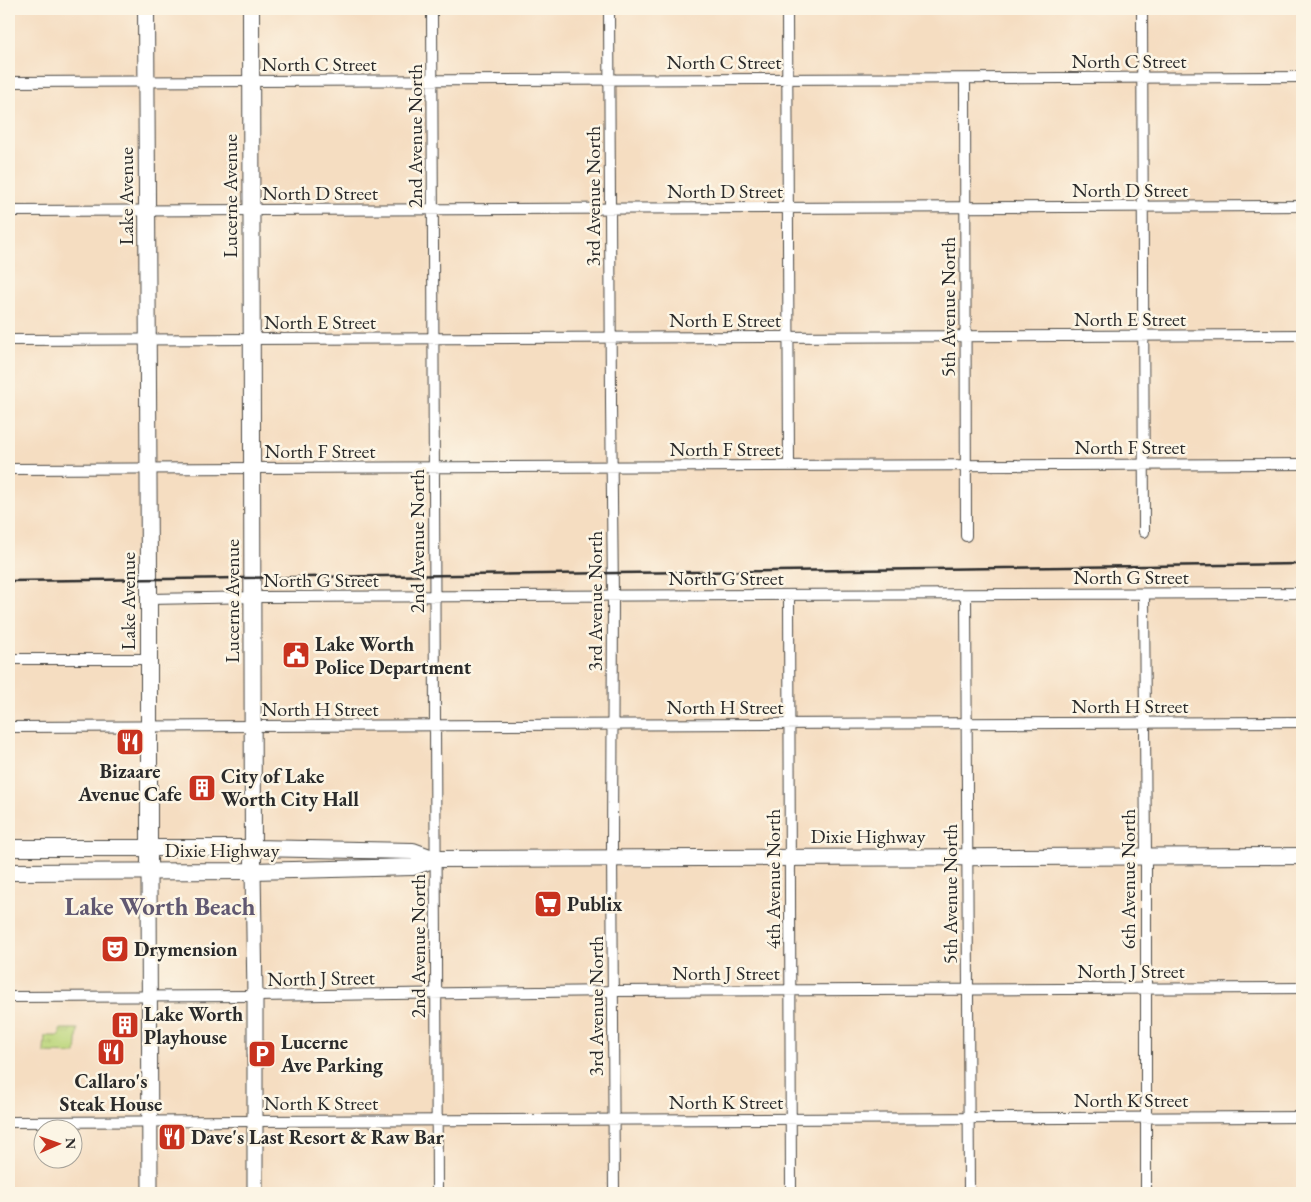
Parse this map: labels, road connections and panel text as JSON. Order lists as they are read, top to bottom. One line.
{"streets":{"main road":["Lake Avenue","Lucerne Avenue","Dixie Highway"],"street":["North C Street","2nd Avenue North","North D Street","3rd Avenue North","5th Avenue North","North E Street","North F Street","North G Street","North H Street","4th Avenue North","6th Avenue North","North J Street","North K Street"]},"crossings":[["North C Street","2nd Avenue North"],["North C Street","Lake Avenue"],["North C Street","Lucerne Avenue"],["North C Street","3rd Avenue North"],["North C Street","5th Avenue North"],["2nd Avenue North","North D Street"],["2nd Avenue North","North E Street"],["2nd Avenue North","North F Street"],["2nd Avenue North","North G Street"],["2nd Avenue North","North H Street"],["2nd Avenue North","Dixie Highway"],["2nd Avenue North","North J Street"],["2nd Avenue North","North K Street"],["North D Street","Lake Avenue"],["North D Street","Lucerne Avenue"],["North D Street","3rd Avenue North"],["North D Street","5th Avenue North"],["Lake Avenue","North E Street"],["Lake Avenue","North F Street"],["Lake Avenue","North G Street"],["Lake Avenue","North H Street"],["Lake Avenue","Dixie Highway"],["Lake Avenue","North J Street"],["Lake Avenue","North K Street"],["Lucerne Avenue","North E Street"],["Lucerne Avenue","North F Street"],["Lucerne Avenue","North G Street"],["Lucerne Avenue","North H Street"],["Lucerne Avenue","Dixie Highway"],["Lucerne Avenue","North J Street"],["Lucerne Avenue","North K Street"],["3rd Avenue North","North E Street"],["3rd Avenue North","North F Street"],["3rd Avenue North","North G Street"],["3rd Avenue North","North H Street"],["3rd Avenue North","Dixie Highway"],["3rd Avenue North","North J Street"],["3rd Avenue North","North K Street"],["5th Avenue North","North E Street"],["5th Avenue North","North F Street"],["5th Avenue North","North G Street"],["5th Avenue North","North H Street"],["5th Avenue North","Dixie Highway"],["5th Avenue North","North J Street"],["5th Avenue North","North K Street"],["North G Street","4th Avenue North"],["North G Street","6th Avenue North"],["North H Street","4th Avenue North"],["North H Street","6th Avenue North"],["Dixie Highway","4th Avenue North"],["Dixie Highway","6th Avenue North"],["4th Avenue North","North J Street"],["4th Avenue North","North K Street"],["6th Avenue North","North J Street"],["6th Avenue North","North K Street"]],"districts":["Lake Worth Beach"],"places":{"public building":["Lake Worth Police Department"],"restaurant":["Bizaare Avenue Cafe","Callaro's Steak House","Dave's Last Resort & Raw Bar"],"building":["City of Lake Worth City Hall","Lake Worth Playhouse"],"supermarket":["Publix"],"theatre":["Drymension"],"parking":["Lucerne Ave Parking"]},"north":"right"}
